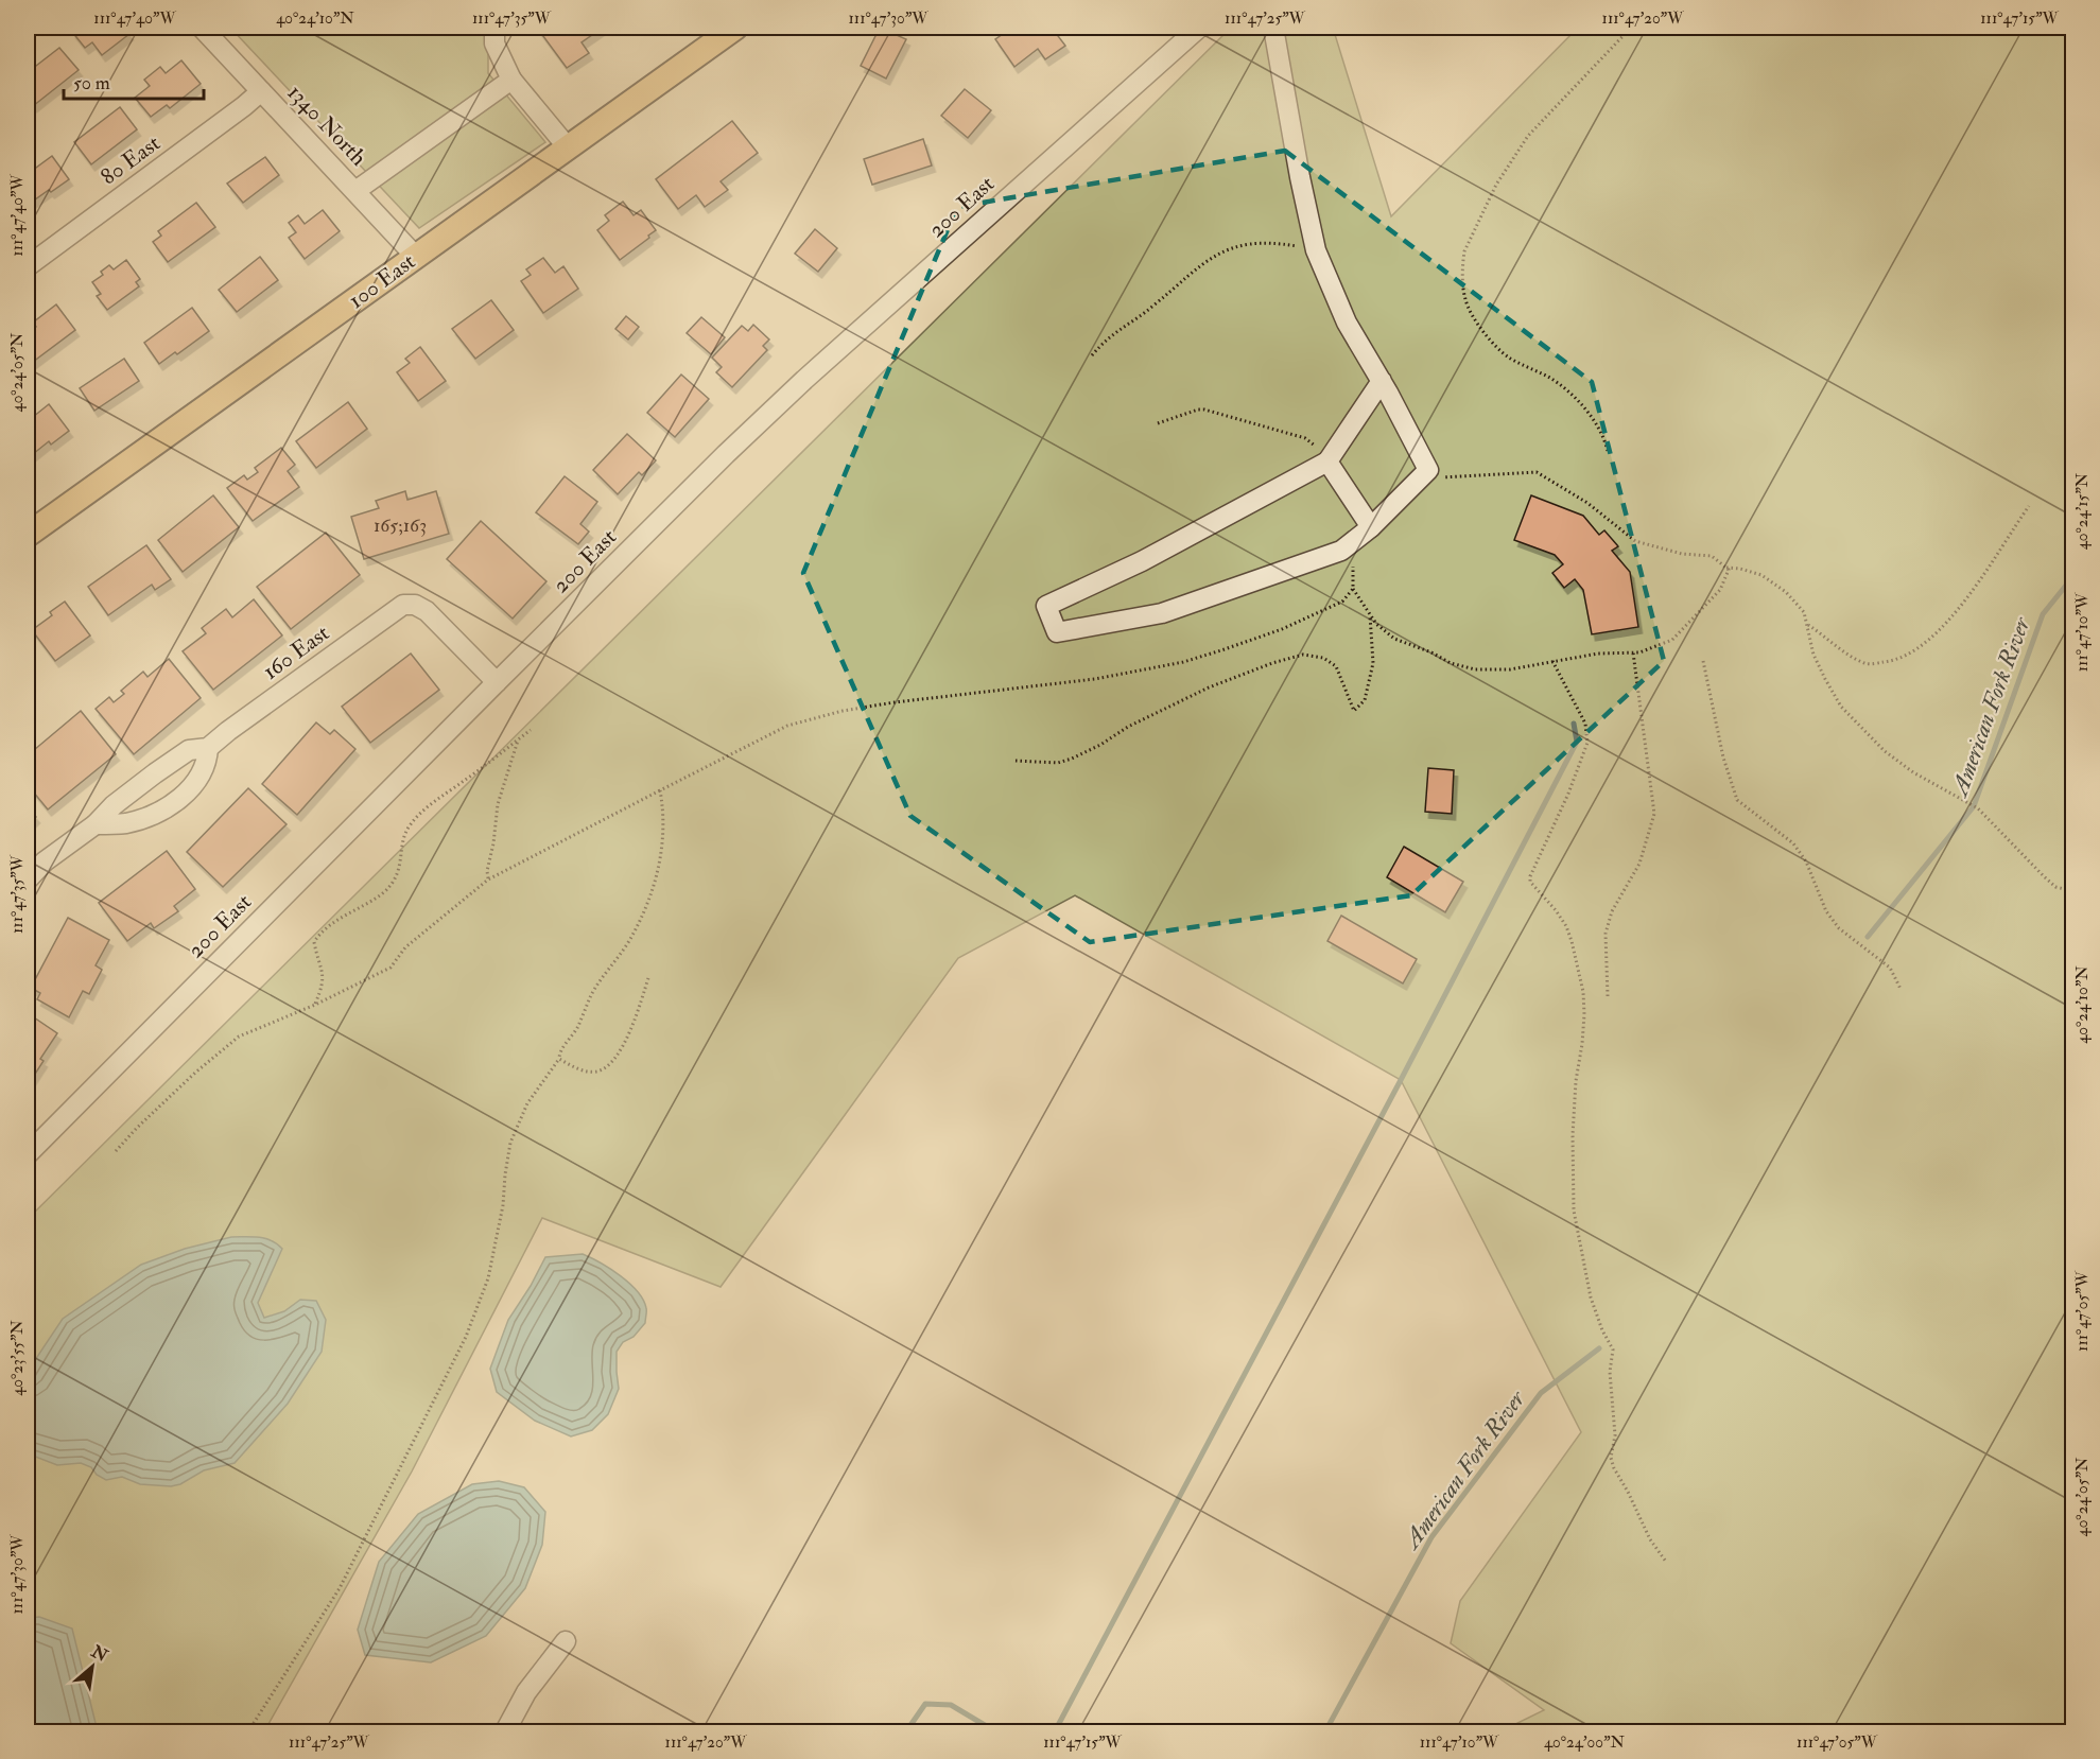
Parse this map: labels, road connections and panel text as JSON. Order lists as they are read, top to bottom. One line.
{"streets":{"main road":["100 East"],"street":["1340 North","80 East","200 East","160 East"]},"crossings":[["1340 North","80 East"],["1340 North","100 East"],["200 East","160 East"]],"water":["American Fork River"],"house_numbers":["165;163"],"scale_bar":"50 m","north":"top right","coordinates":["111°47'40\"W","40°24'10\"N","111°47'35\"W","111°47'30\"W","111°47'25\"W","111°47'20\"W","111°47'15\"W","40°24'05\"N","40°24'15\"N","111°47'10\"W","111°47'05\"W","40°23'55\"N","40°24'00\"N"]}
